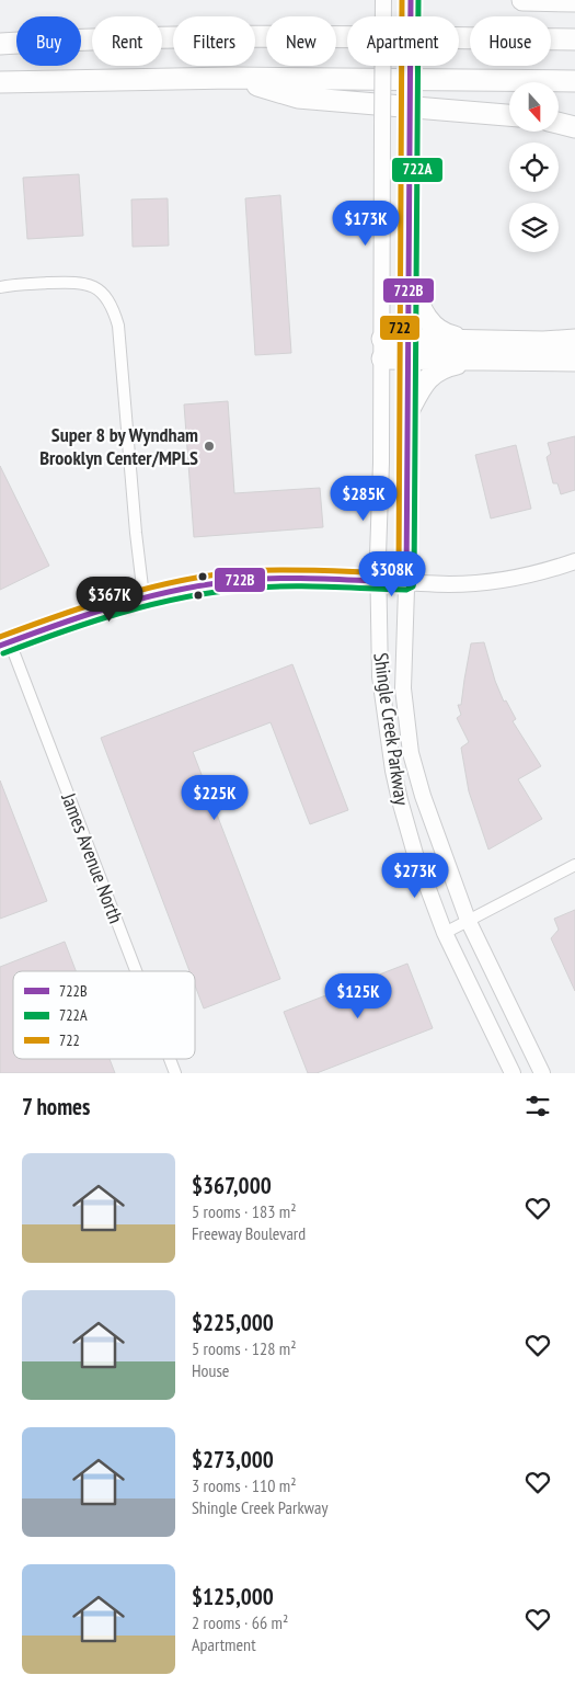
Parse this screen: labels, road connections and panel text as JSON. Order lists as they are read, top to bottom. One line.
{"streets":{"street":["Shingle Creek Parkway","James Avenue North"]},"places":["Super 8 by Wyndham Brooklyn Center/MPLS"],"lines":["transit line 722B","transit line 722A","transit line 722"],"legend":["722B","722A","722"],"north":"bottom","page":{"chip":["Buy","Rent","Filters","New","Apartment","House"],"price":["$173K","$285K","$308K","$367K","$225K","$273K","$125K"],"heading":"7 homes","list":[{"name":"$367,000","note":"5 rooms · 183 m² · Freeway Boulevard"},{"name":"$225,000","note":"5 rooms · 128 m² · House"},{"name":"$273,000","note":"3 rooms · 110 m² · Shingle Creek Parkway"},{"name":"$125,000","note":"2 rooms · 66 m² · Apartment"}]}}
